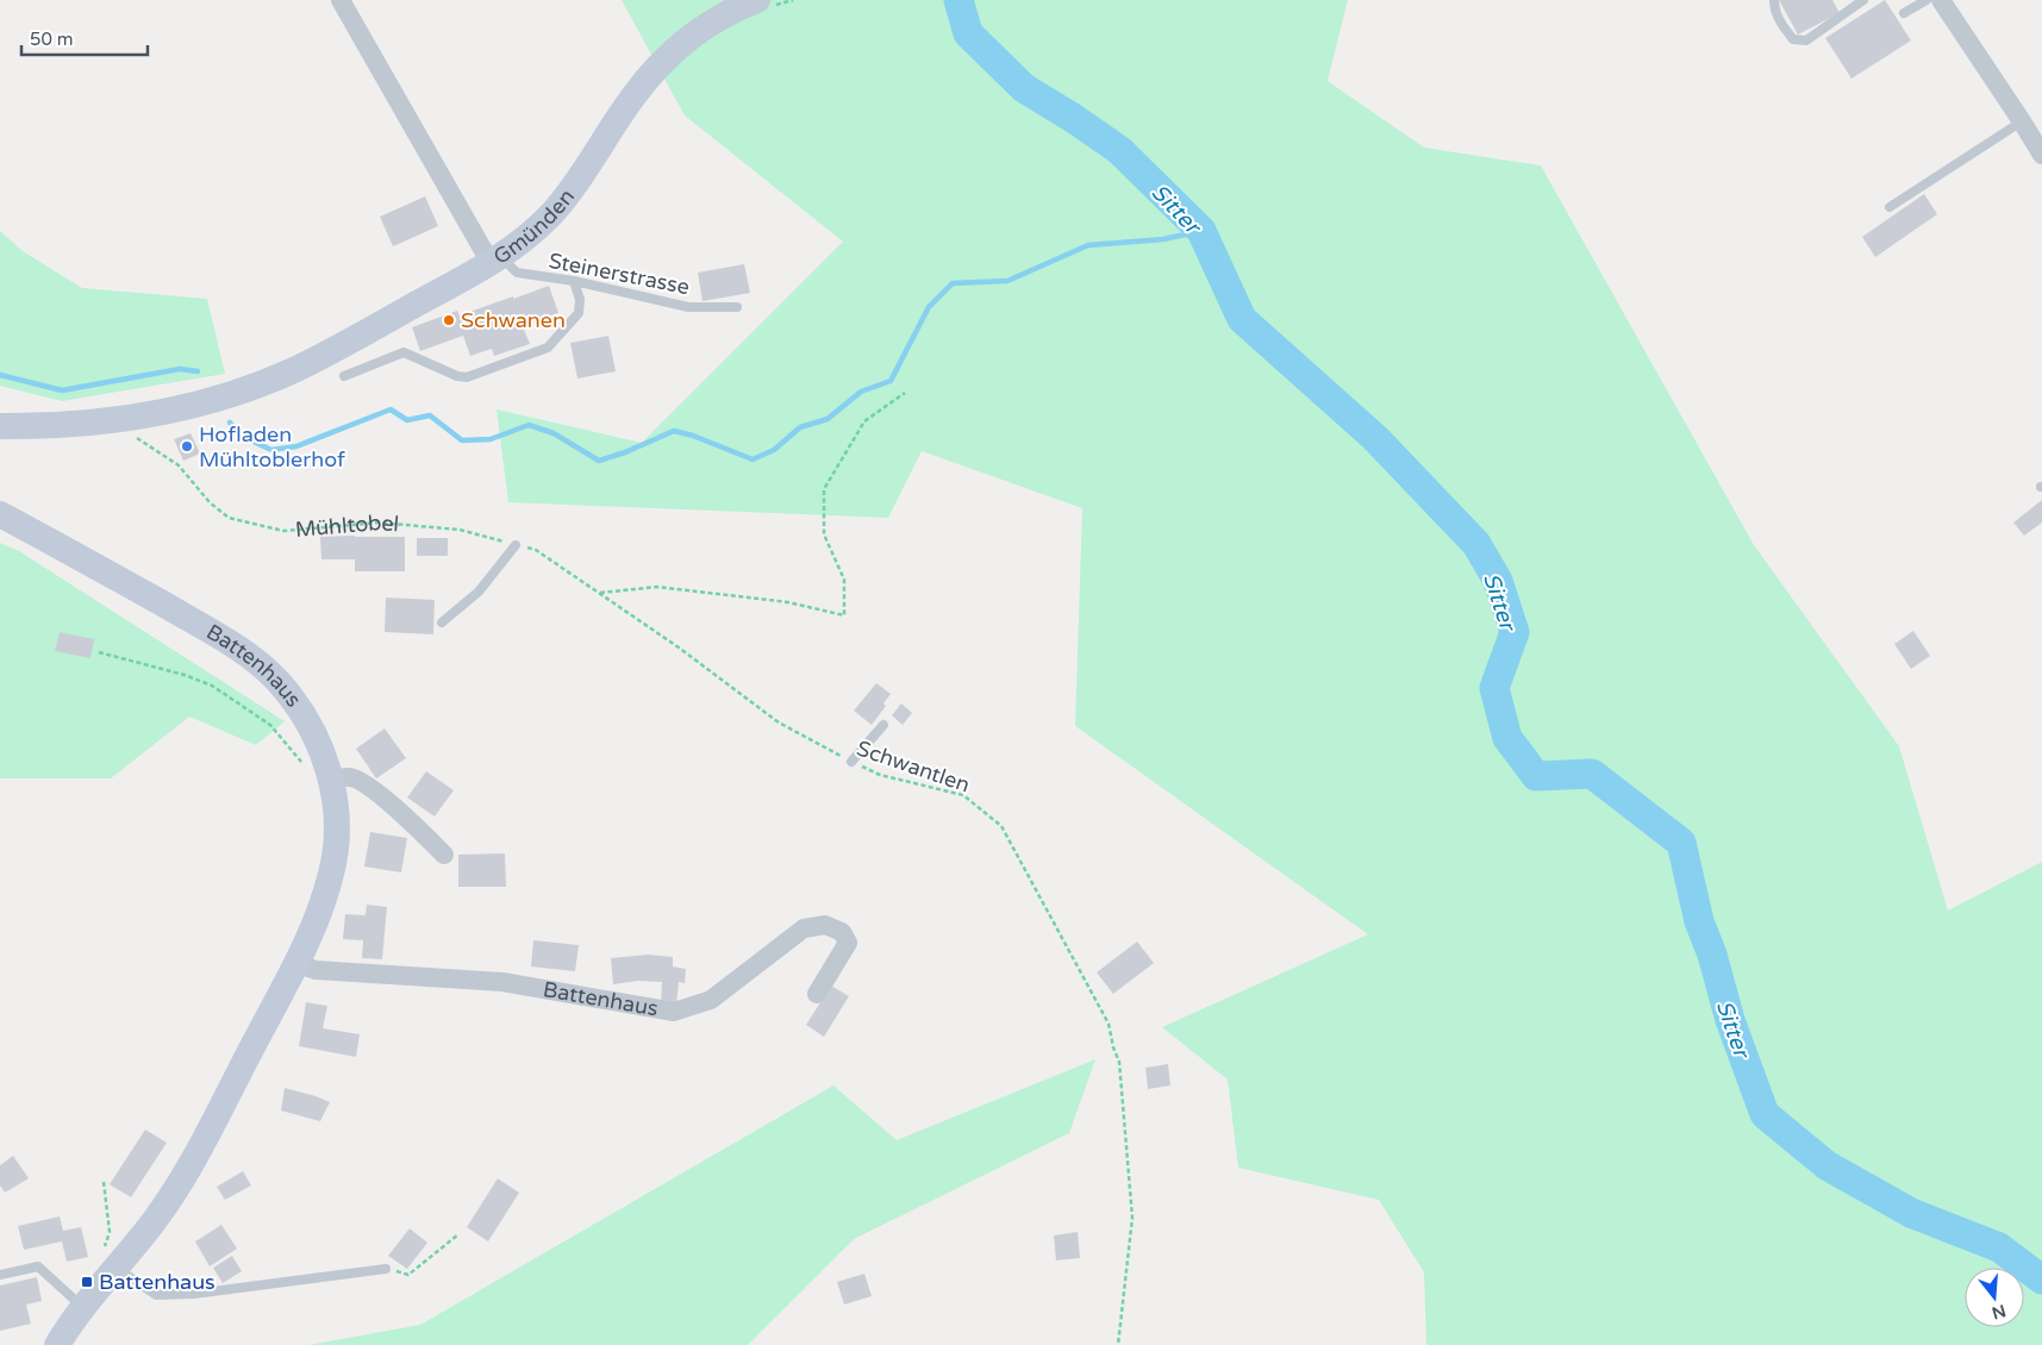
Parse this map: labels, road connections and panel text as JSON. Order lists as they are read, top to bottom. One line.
{"streets":{"street":["Gmünden","Battenhaus"],"lane":["Steinerstrasse"],"path":["Mühltobel","Schwantlen"]},"crossings":[["Gmünden","Steinerstrasse"],["Mühltobel","Schwantlen"]],"water":["Sitter"],"places":{"other":["Schwanen","Hofladen Mühltoblerhof"],"transit":["Battenhaus"]},"scale_bar":"50 m","north":"bottom"}
